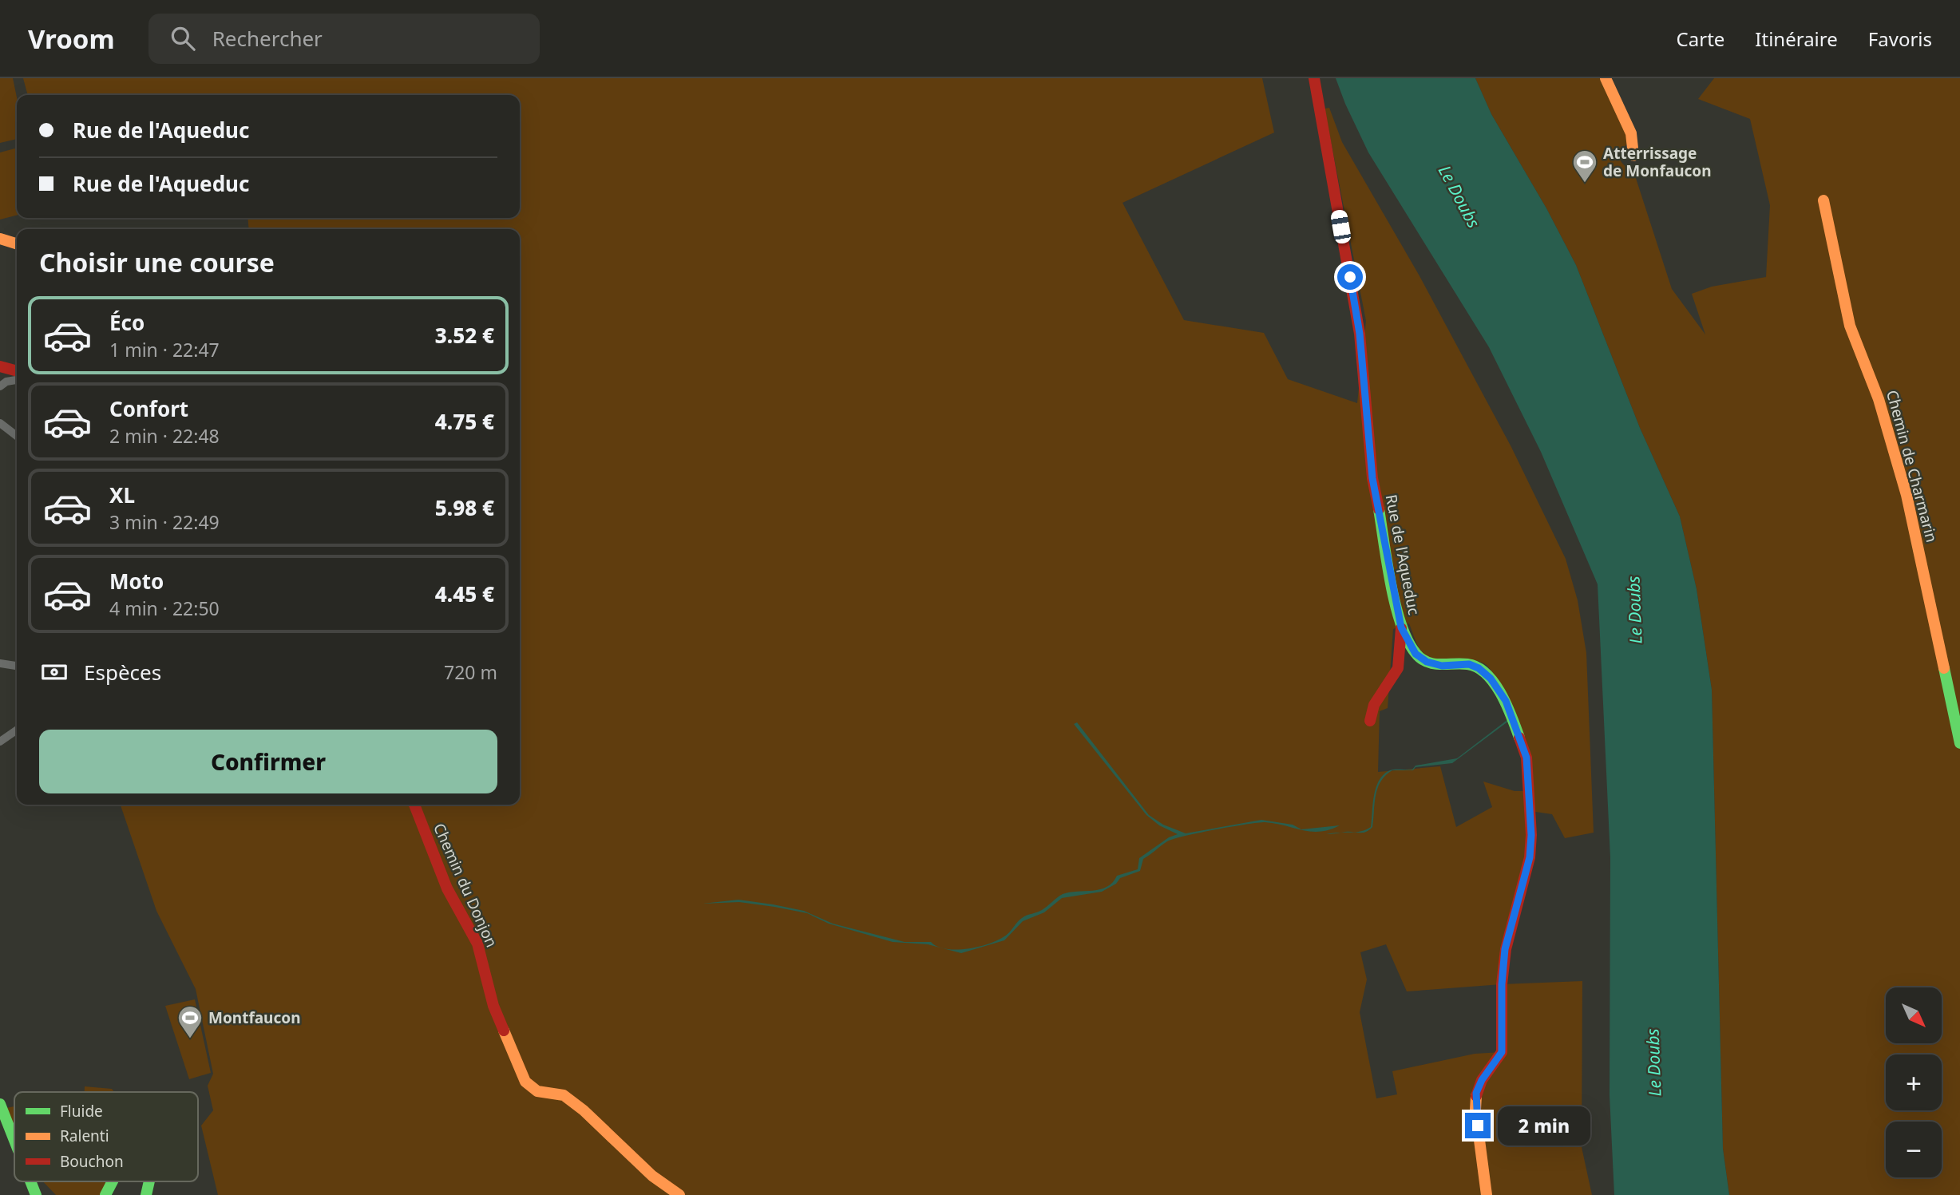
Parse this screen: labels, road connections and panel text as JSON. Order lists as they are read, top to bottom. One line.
{"streets":{"street":["Chemin de Charmarin","Rue de l'Aqueduc","Chemin du Donjon"]},"water":["Le Doubs"],"places":{"sports":["Atterrissage de Monfaucon","Montfaucon"]},"legend":["Fluide","Ralenti","Bouchon"],"north":"bottom right","page":{"header":"Vroom","search":"Rechercher","nav":["Carte","Itinéraire","Favoris"],"banner":["Rue de l'Aqueduc","Rue de l'Aqueduc"],"heading":"Choisir une course","list":[{"name":"Éco","note":"1 min · 22:47","value":"3.52 €"},{"name":"Confort","note":"2 min · 22:48","value":"4.75 €"},{"name":"XL","note":"3 min · 22:49","value":"5.98 €"},{"name":"Moto","note":"4 min · 22:50","value":"4.45 €"}],"pay":["Espèces","720 m"],"buttons":"Confirmer","map_buttons":["+","−"],"bubble":"2 min"}}
